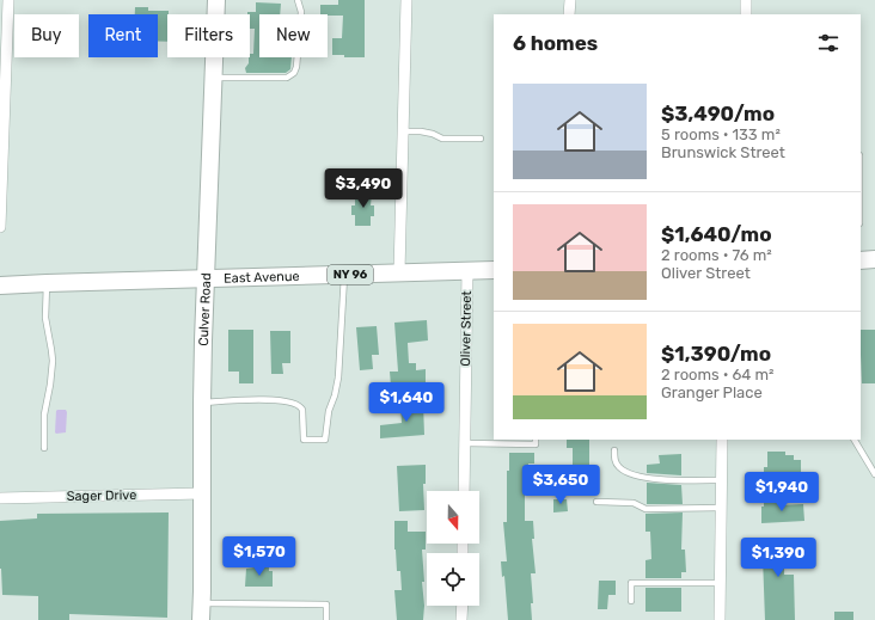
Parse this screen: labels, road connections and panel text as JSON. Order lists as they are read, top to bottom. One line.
{"streets":{"main road":["NY 96","East Avenue","Culver Road"],"street":["Oliver Street","Sager Drive"]},"crossings":[["East Avenue","Culver Road"],["East Avenue","Oliver Street"],["Culver Road","Sager Drive"]],"north":"bottom","page":{"chip":["Buy","Rent","Filters","New"],"heading":"6 homes","list":[{"name":"$3,490/mo","note":"5 rooms · 133 m² · Brunswick Street"},{"name":"$1,640/mo","note":"2 rooms · 76 m² · Oliver Street"},{"name":"$1,390/mo","note":"2 rooms · 64 m² · Granger Place"}],"price":["$3,490","$1,640","$3,650","$1,940","$1,570","$1,390"]}}
